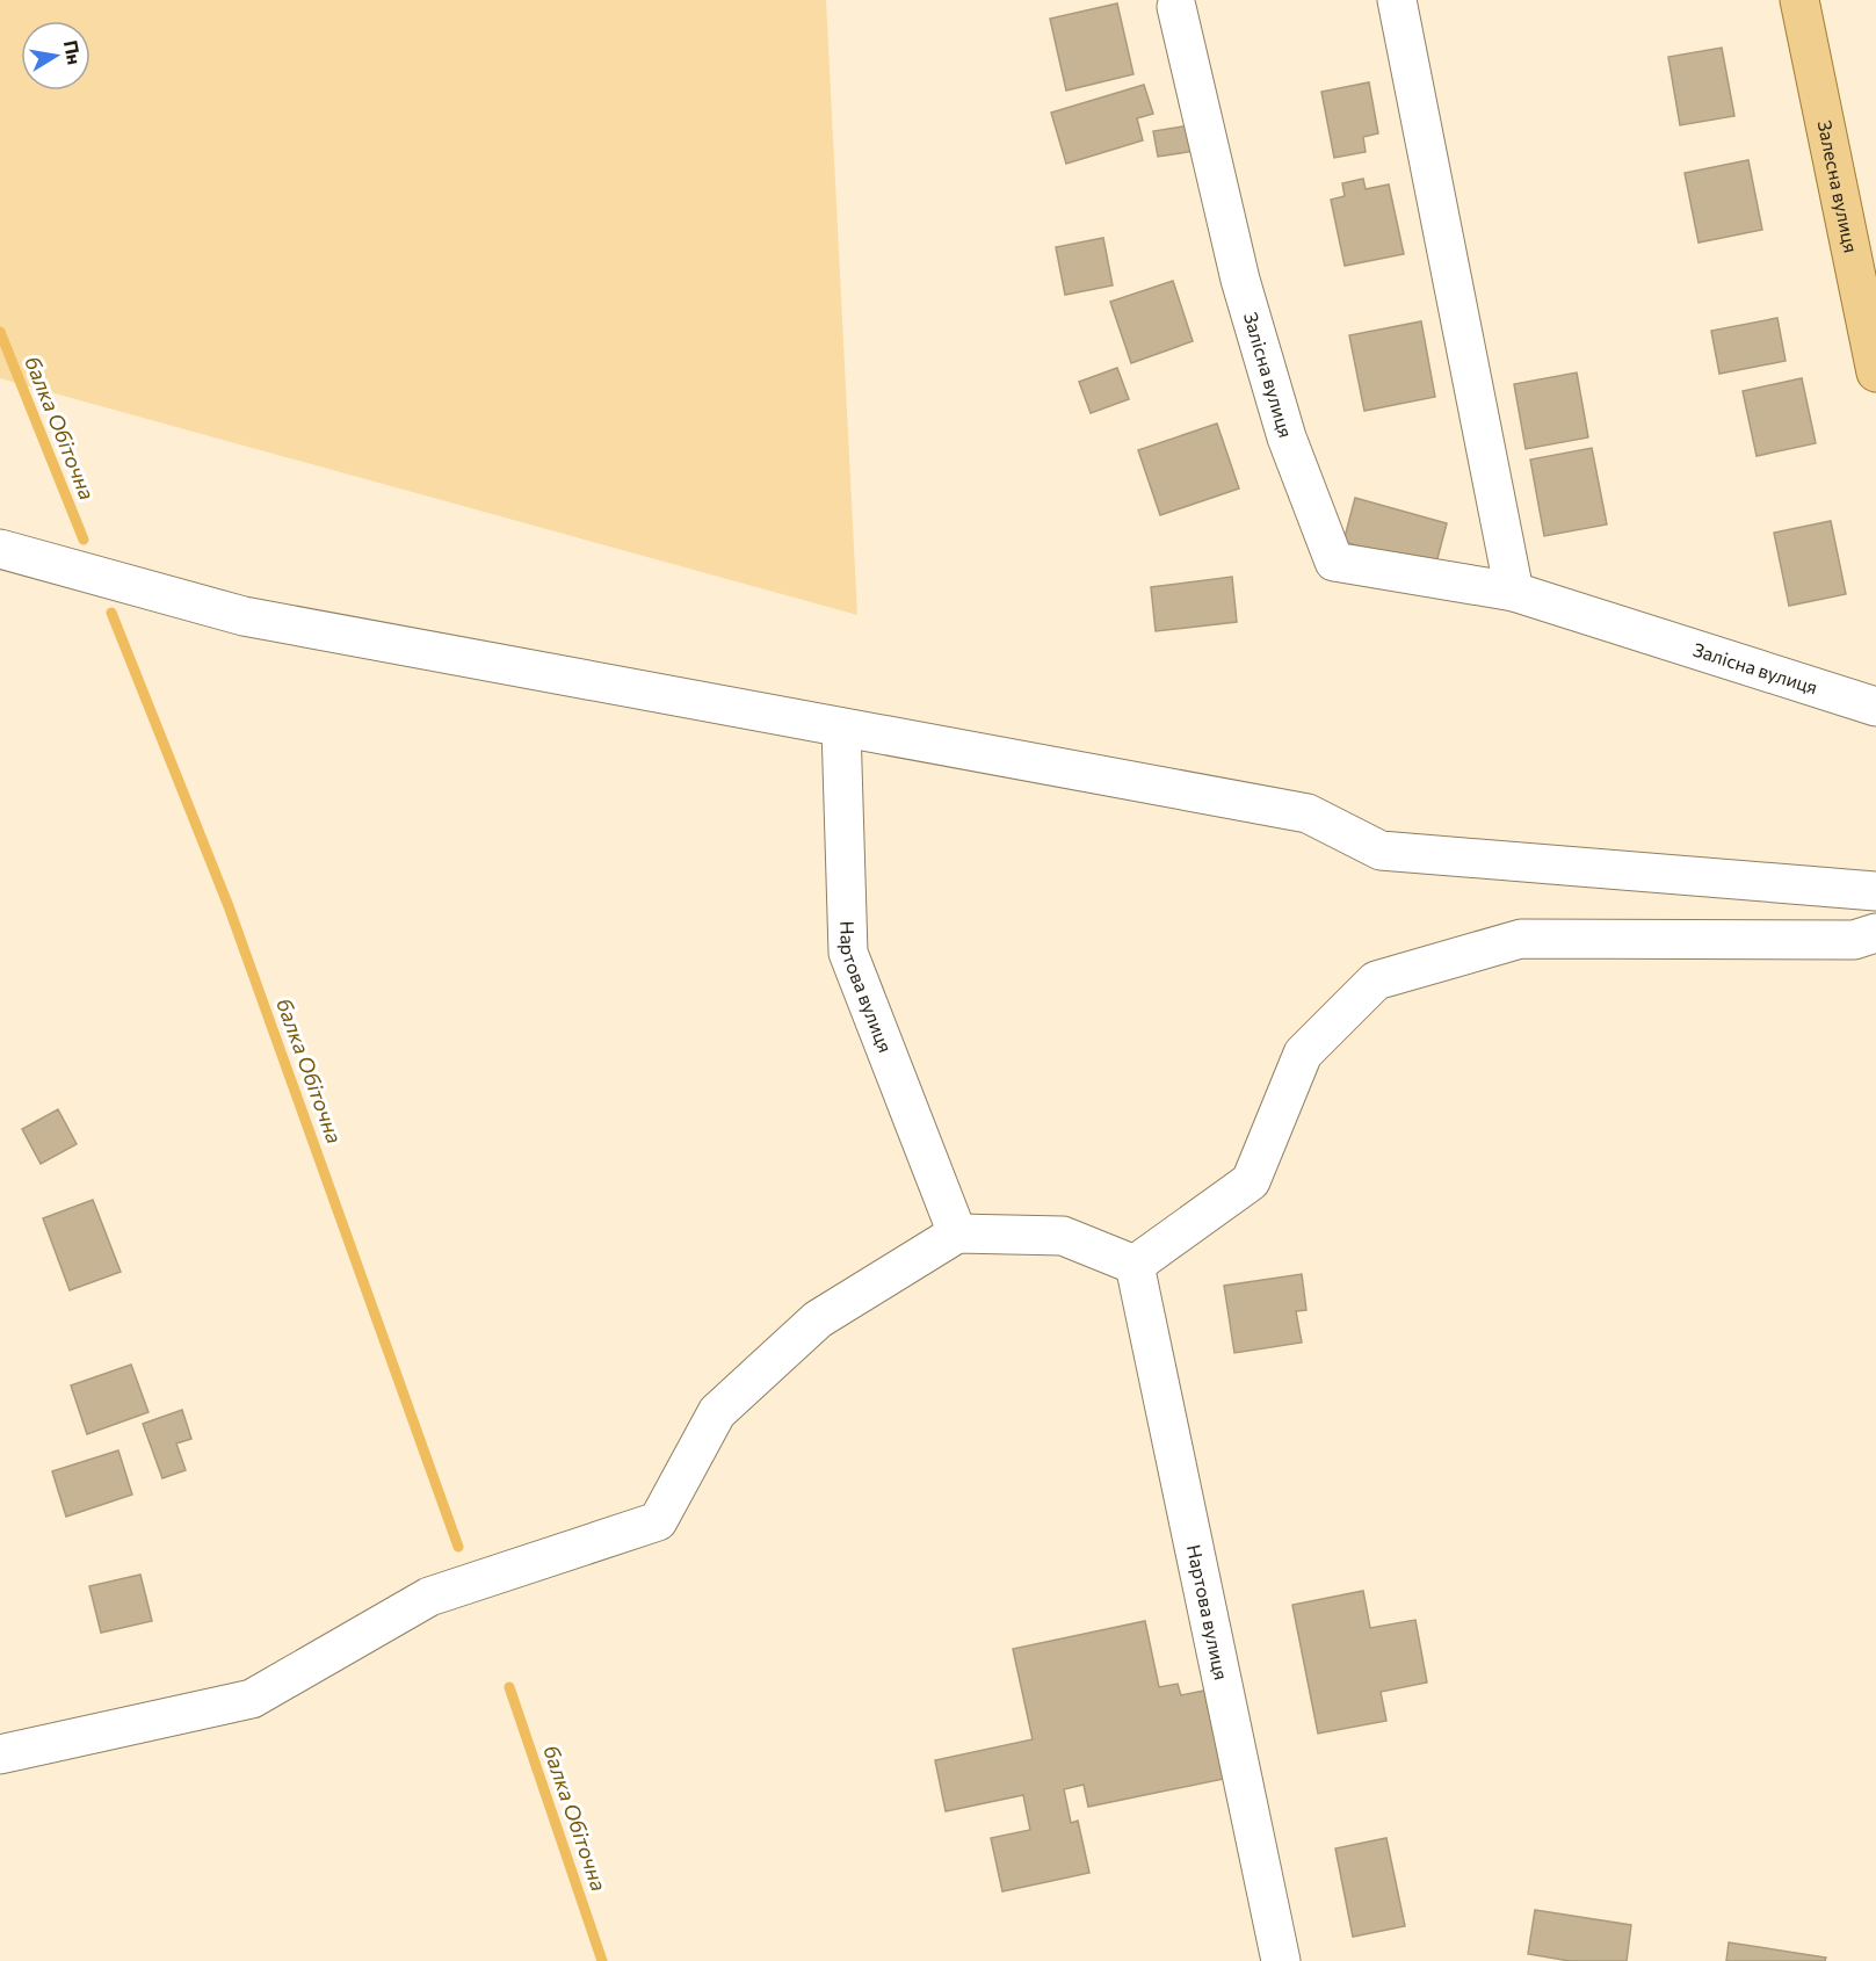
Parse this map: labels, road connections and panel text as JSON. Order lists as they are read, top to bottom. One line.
{"streets":{"main road":["Залесна вулиця"],"street":["Залісна вулиця","Нартова вулиця"]},"water":["балка Обіточна"],"north":"right"}
